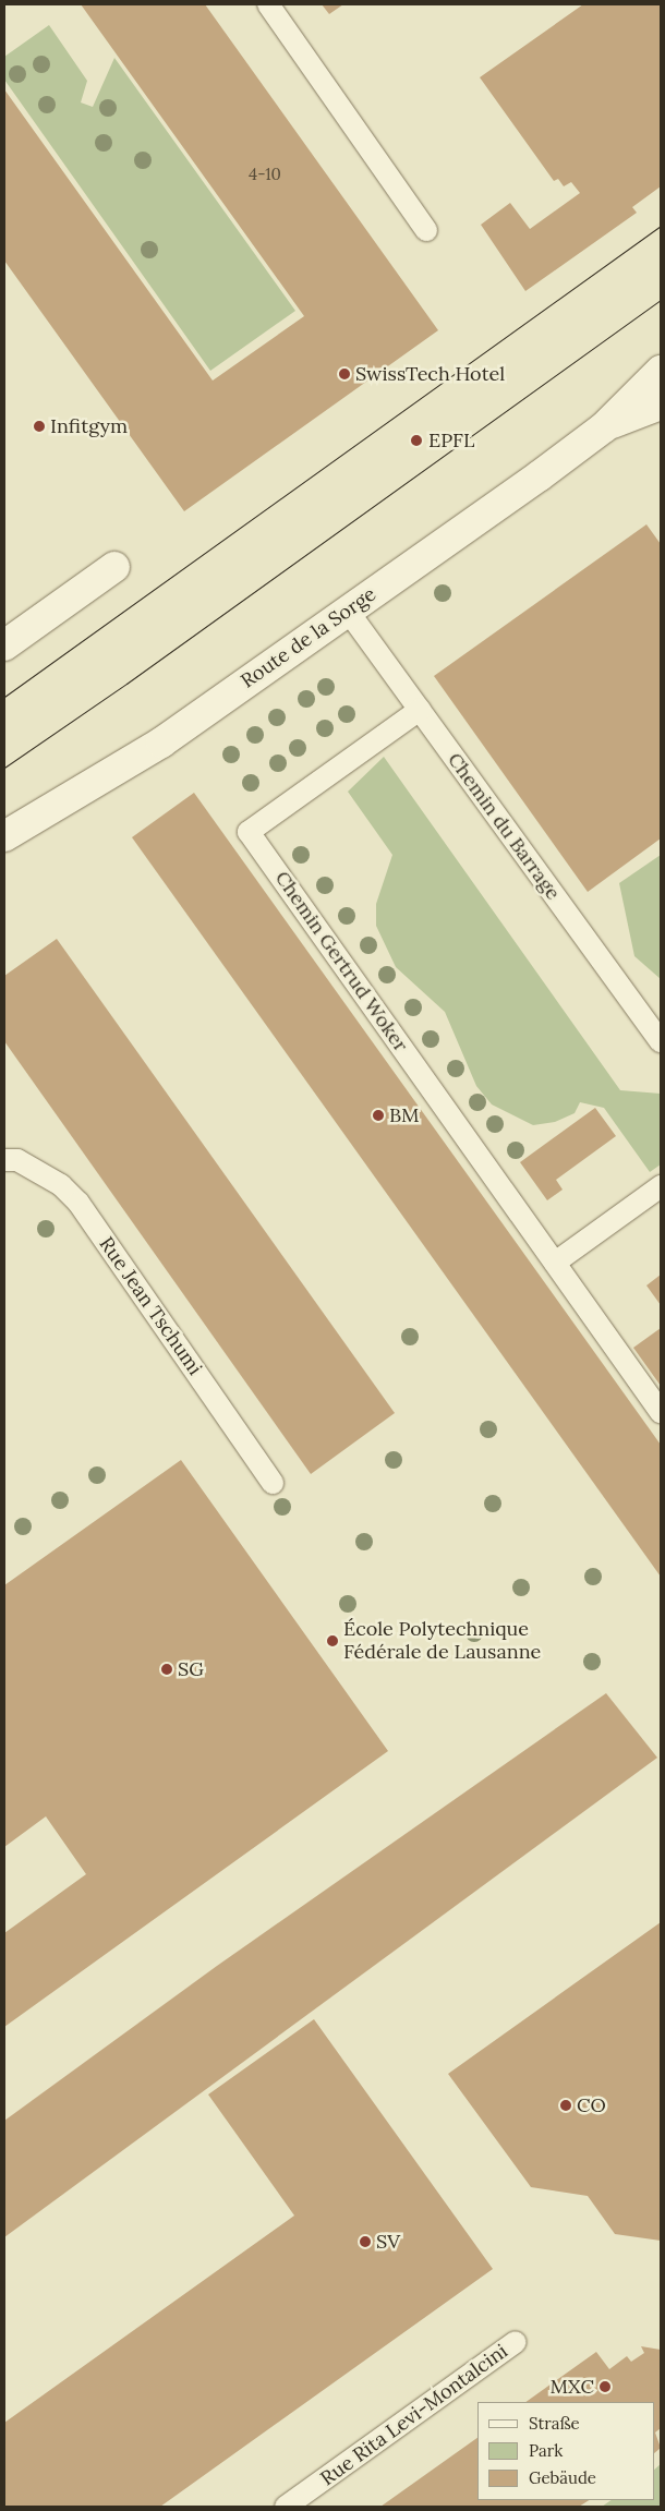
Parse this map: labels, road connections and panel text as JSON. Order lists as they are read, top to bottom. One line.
{"streets":{"street":["Route de la Sorge"],"lane":["Chemin du Barrage","Chemin Gertrud Woker","Rue Jean Tschumi","Rue Rita Levi-Montalcini"]},"crossings":[["Route de la Sorge","Chemin du Barrage"],["Chemin du Barrage","Chemin Gertrud Woker"]],"places":["SwissTech Hotel","Infitgym","EPFL","BM","École Polytechnique Fédérale de Lausanne","SG","CO","SV","MXC"],"house_numbers":["4-10"],"legend":["Straße","Park","Gebäude"]}
